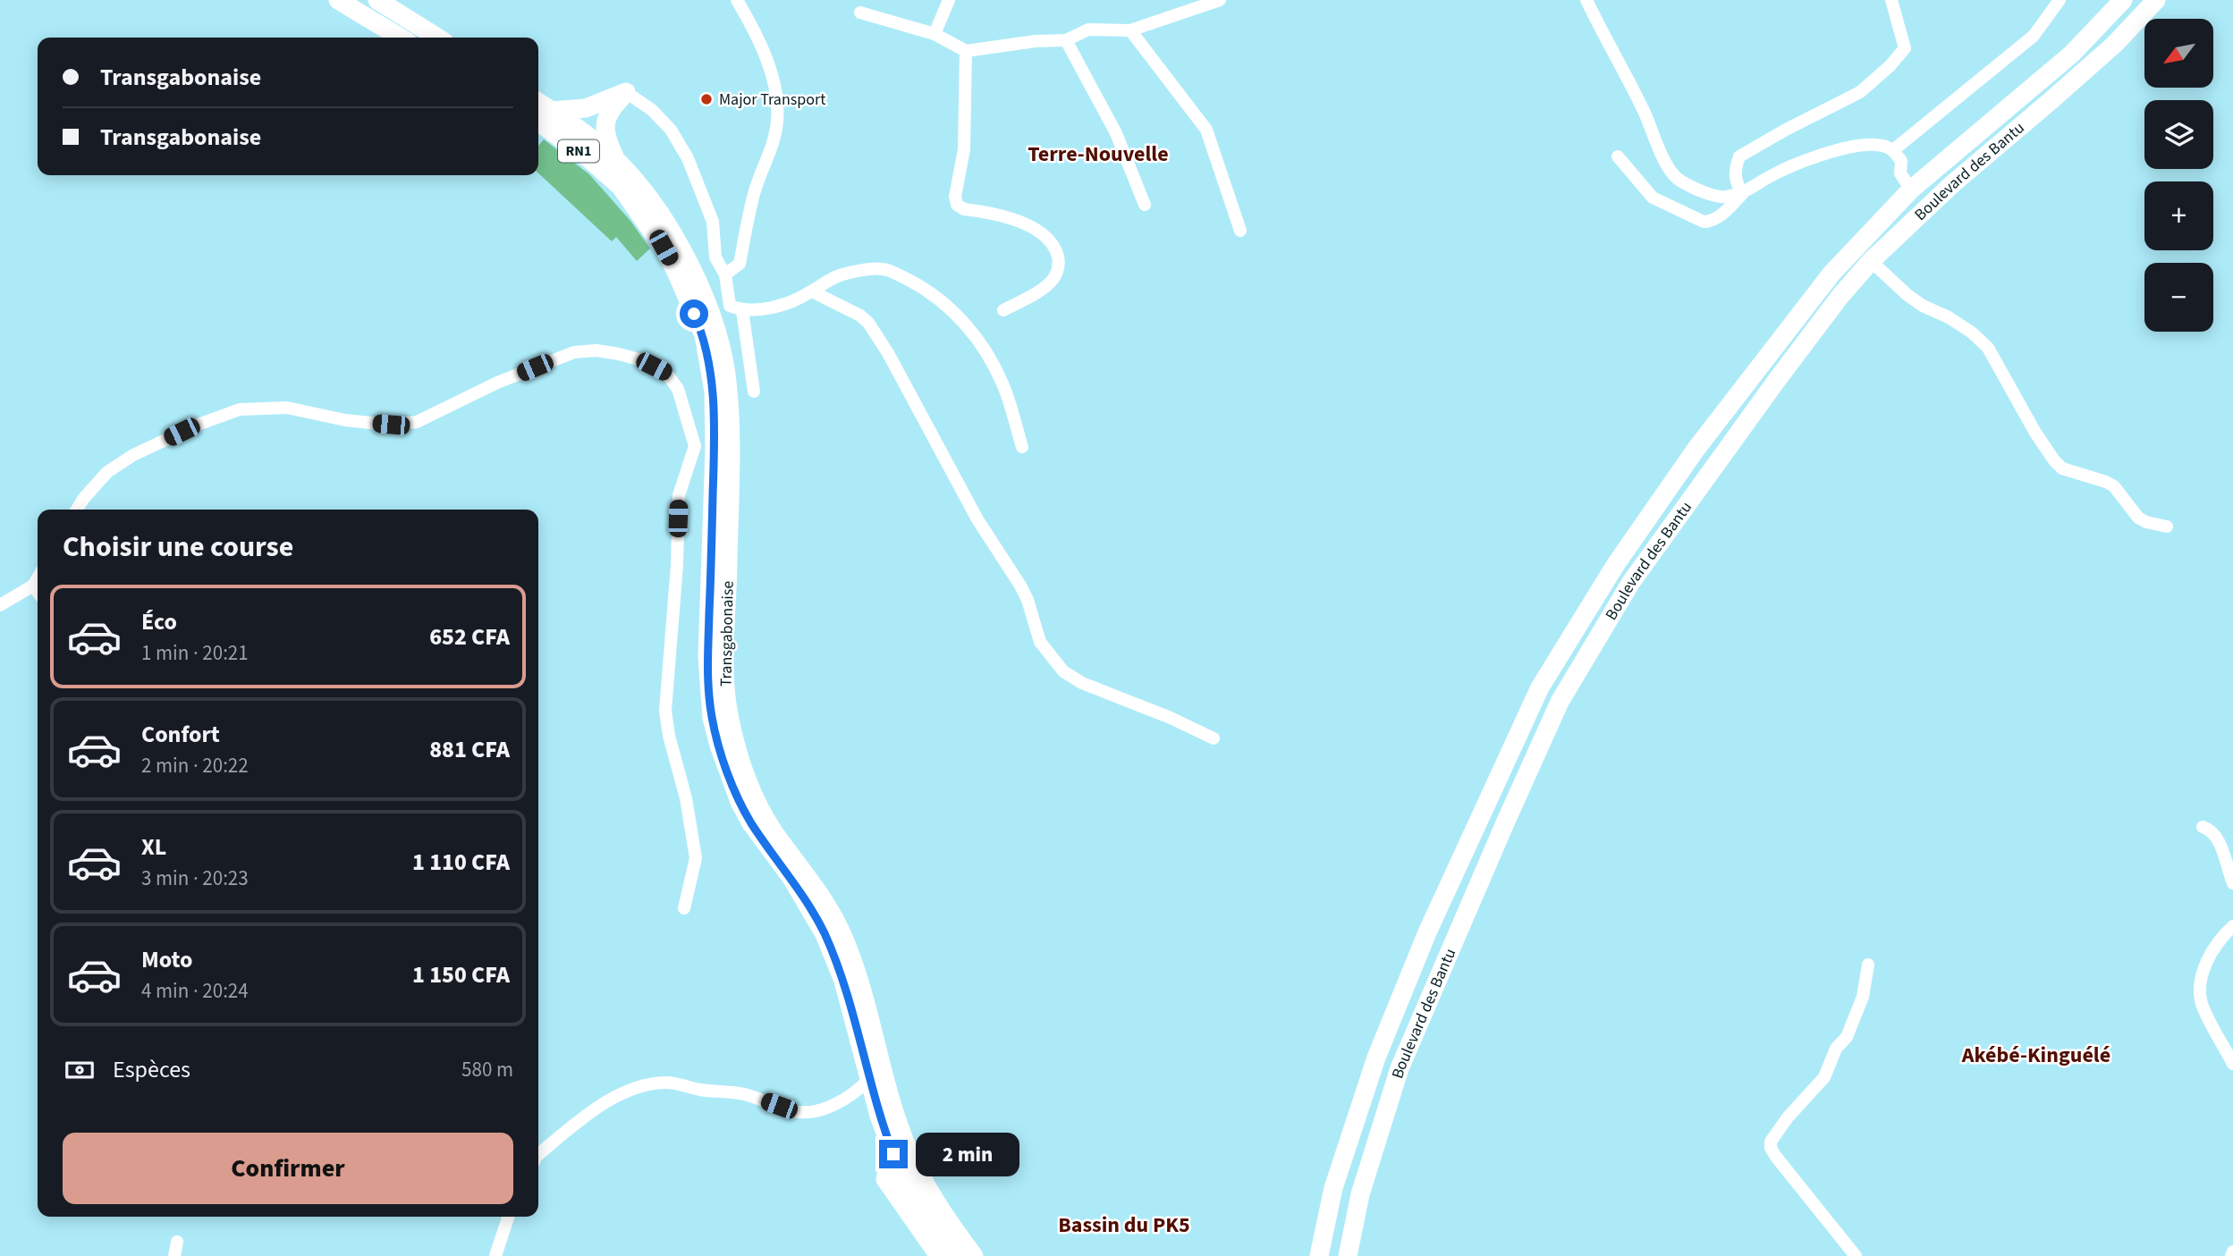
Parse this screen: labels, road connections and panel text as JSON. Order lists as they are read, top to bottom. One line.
{"streets":{"highway":["RN1","Boulevard des Bantu","Transgabonaise"]},"districts":["Terre-Nouvelle","Akébé-Kinguélé","Bassin du PK5"],"places":["Major Transport"],"north":"bottom left","page":{"map_buttons":["+","−"],"banner":["Transgabonaise","Transgabonaise"],"heading":"Choisir une course","list":[{"name":"Éco","note":"1 min · 20:21","value":"652 CFA"},{"name":"Confort","note":"2 min · 20:22","value":"881 CFA"},{"name":"XL","note":"3 min · 20:23","value":"1 110 CFA"},{"name":"Moto","note":"4 min · 20:24","value":"1 150 CFA"}],"pay":["Espèces","580 m"],"buttons":"Confirmer","bubble":"2 min"}}
